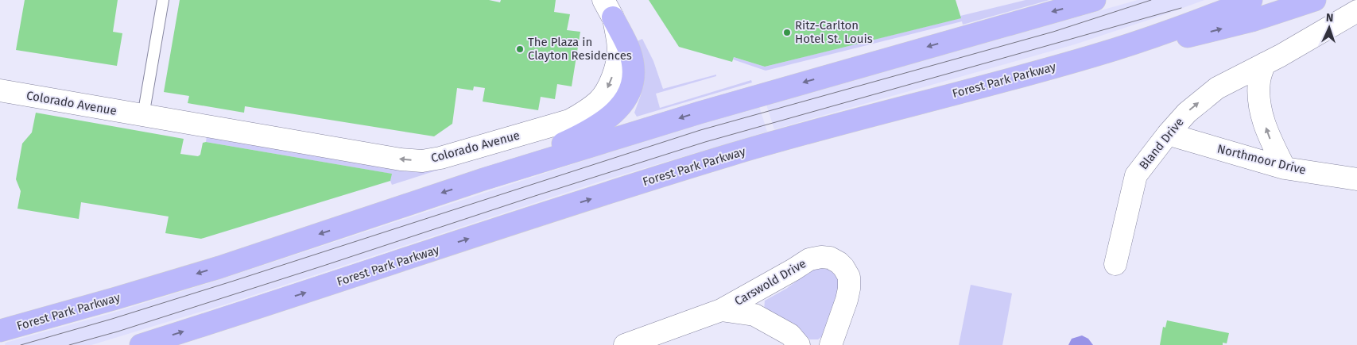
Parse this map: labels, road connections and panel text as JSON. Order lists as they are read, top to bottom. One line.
{"streets":{"highway":["Forest Park Parkway"],"street":["Colorado Avenue","Bland Drive","Northmoor Drive","Carswold Drive"]},"crossings":[["Bland Drive","Northmoor Drive"]],"one_way":["Colorado Avenue"],"places":["Ritz-Carlton Hotel St. Louis","The Plaza in Clayton Residences"],"north":"top"}
